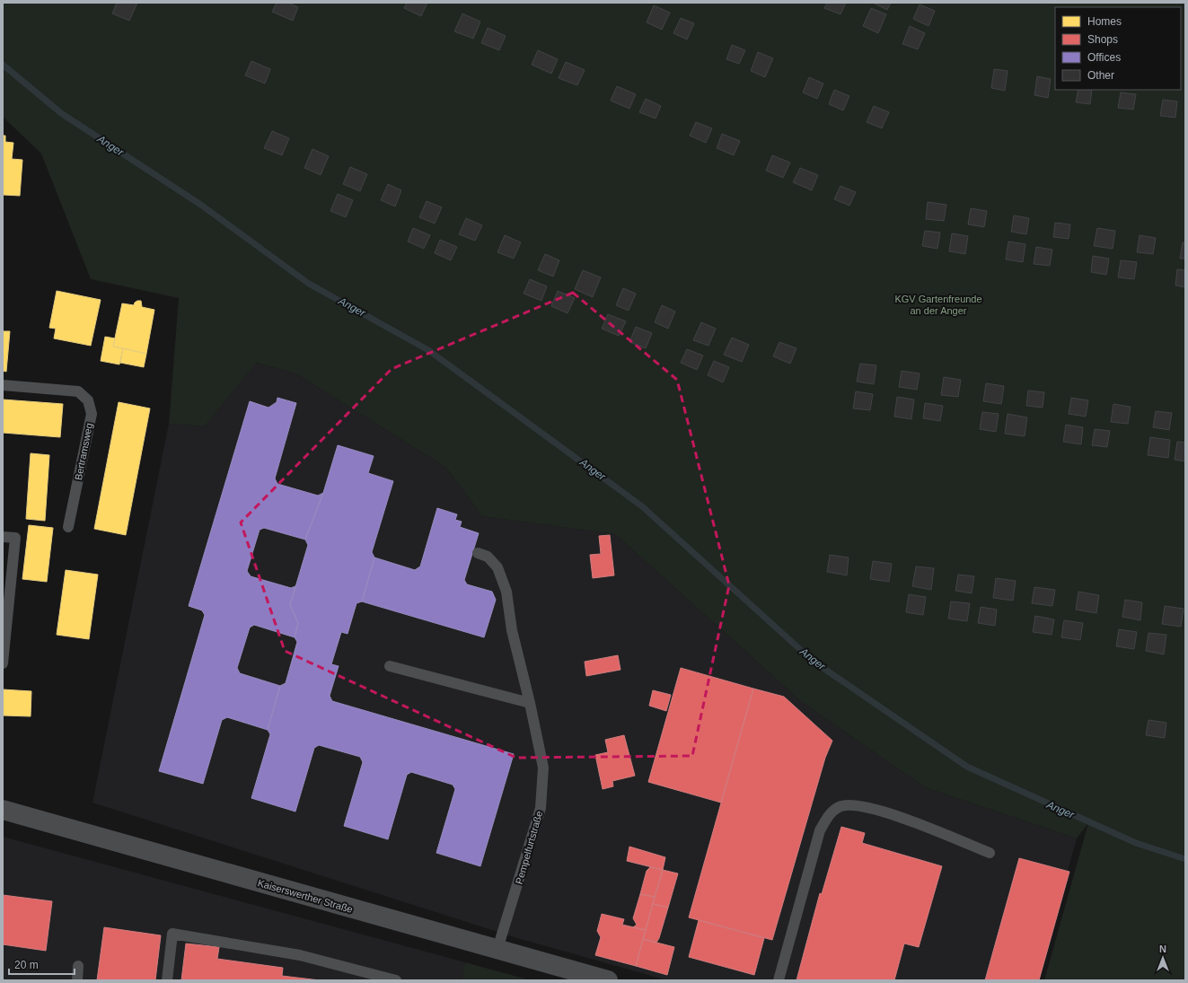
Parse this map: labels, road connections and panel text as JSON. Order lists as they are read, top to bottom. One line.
{"streets":{"main road":["Kaiserswerther Straße"],"lane":["Bertramsweg","Pempelfurtstraße"]},"crossings":[["Pempelfurtstraße","Kaiserswerther Straße"]],"water":["Anger"],"parks":["KGV Gartenfreunde an der Anger"],"legend":["Homes","Shops","Offices","Other"],"scale_bar":"20 m","north":"top"}
